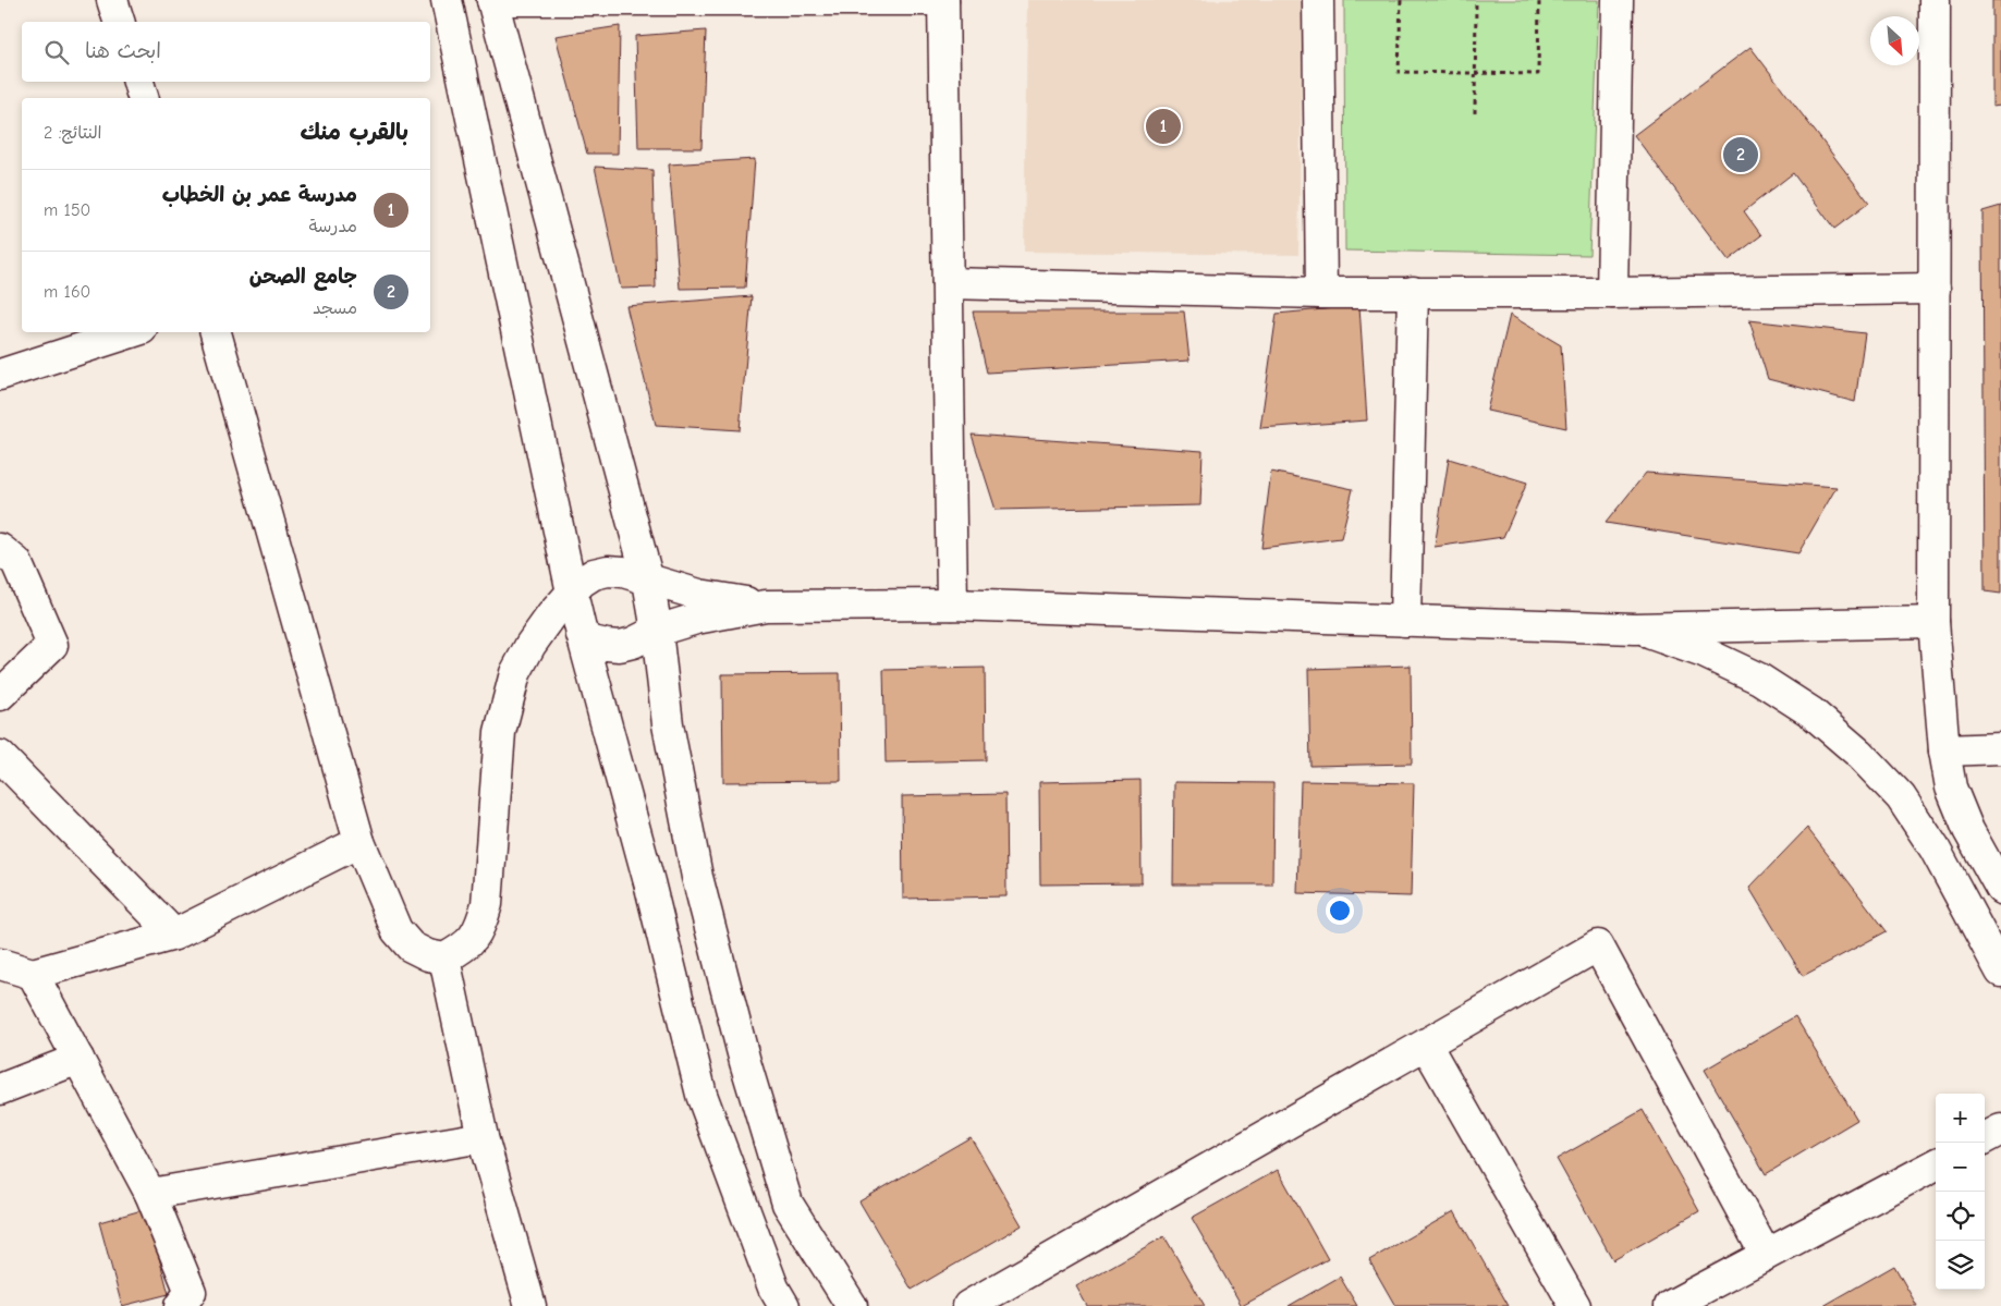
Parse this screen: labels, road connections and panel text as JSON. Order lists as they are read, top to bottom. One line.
{"north":"bottom right","page":{"search":"ابحث هنا","heading":["بالقرب منك","النتائج: 2"],"pins":["1","2"],"list":[{"mark":"1","name":"مدرسة عمر بن الخطاب","note":"مدرسة","value":"150 m"},{"mark":"2","name":"جامع الصحن","note":"مسجد","value":"160 m"}],"map_buttons":["+","−"]}}
